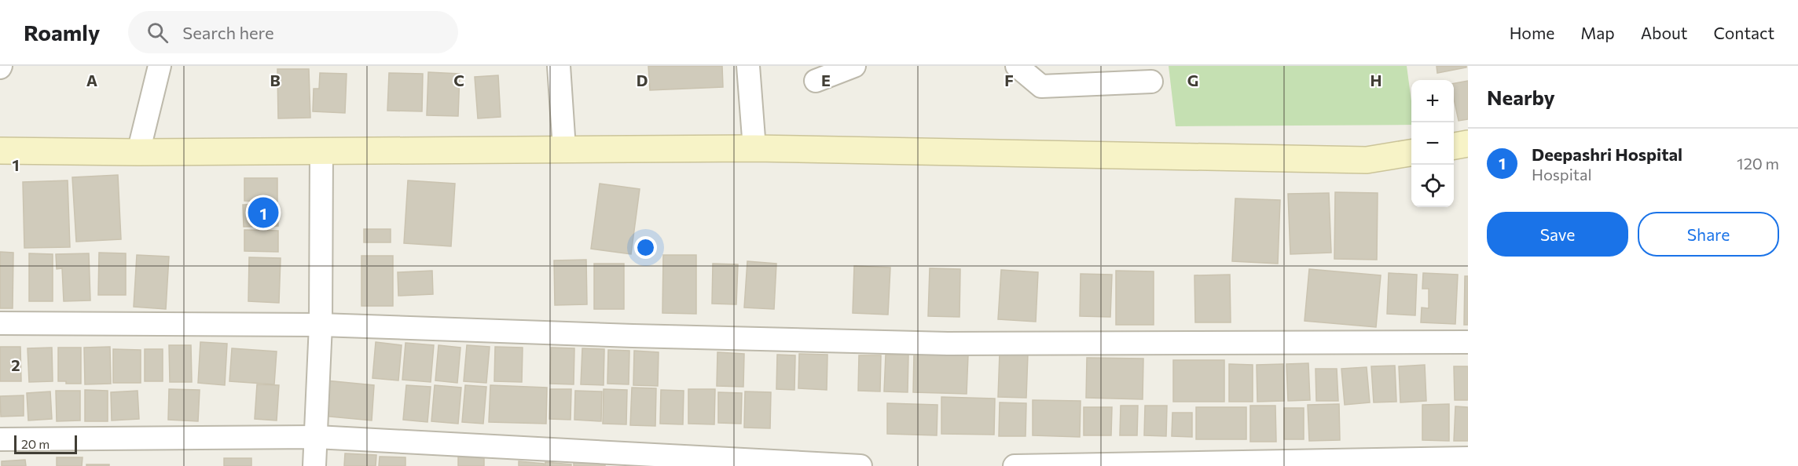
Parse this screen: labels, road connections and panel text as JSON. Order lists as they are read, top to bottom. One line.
{"scale_bar":"20 m","page":{"header":"Roamly","search":"Search here","nav":["Home","Map","About","Contact"],"heading":"Nearby","map_buttons":["+","−"],"list":[{"mark":"1","name":"Deepashri Hospital","note":"Hospital","value":"120 m"}],"pins":"1","buttons":["Save","Share"],"scale":"20 m"},"grid":{"columns":["A","B","C","D","E","F","G","H"],"rows":["1","2"]}}
